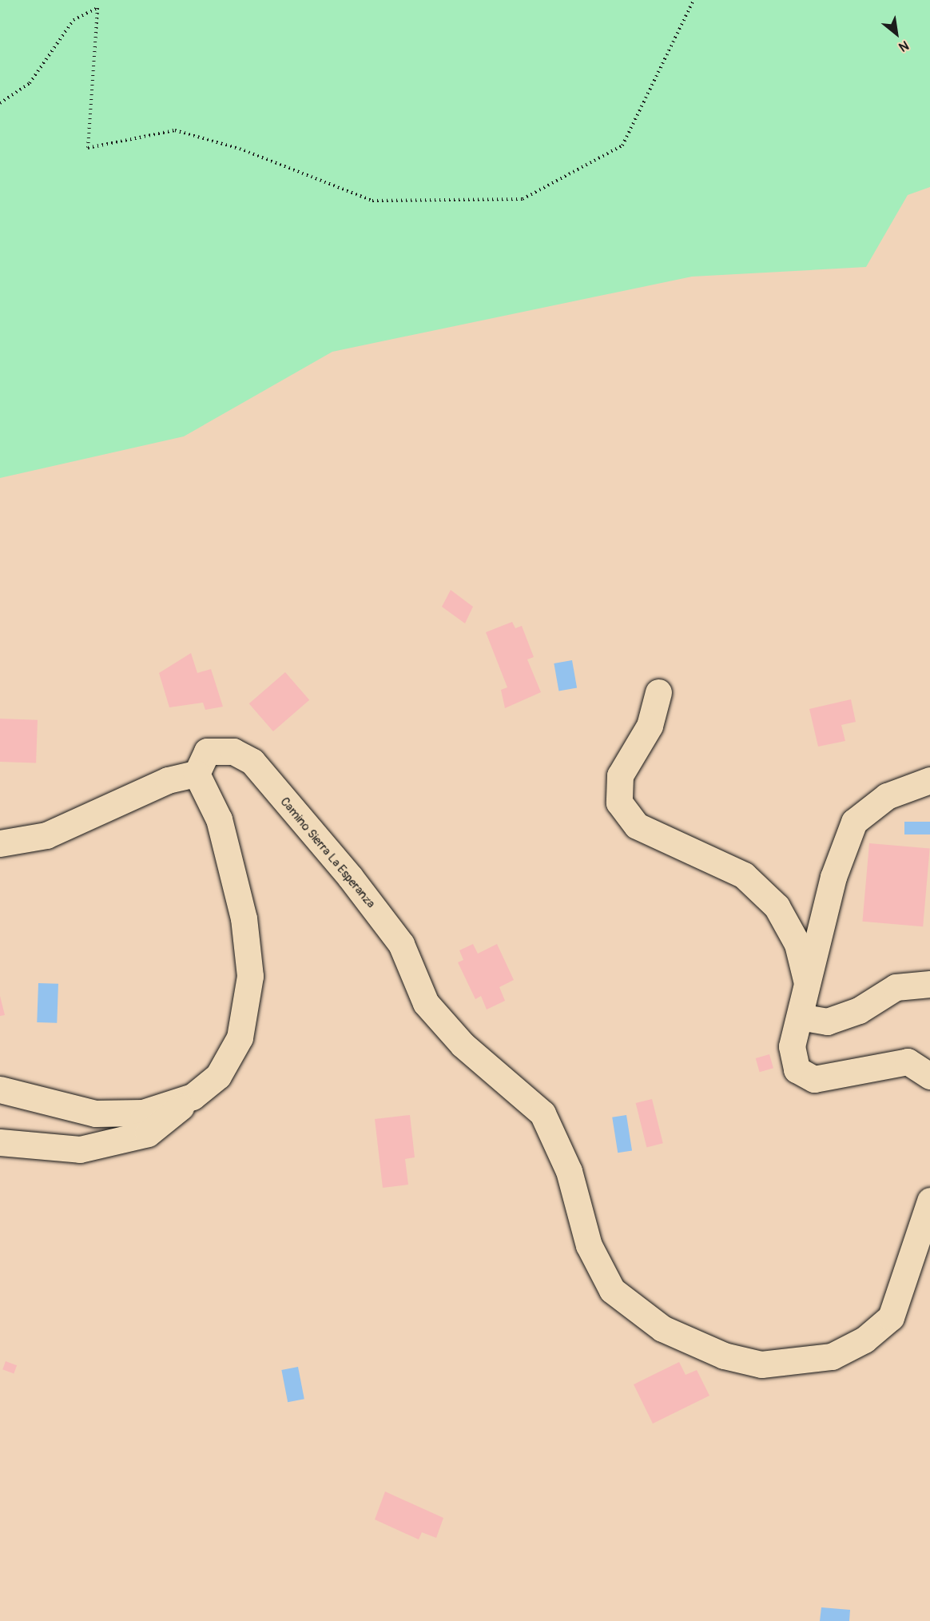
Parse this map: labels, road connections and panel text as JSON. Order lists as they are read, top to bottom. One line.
{"streets":{"street":["Camino Sierra La Esperanza"]},"north":"bottom right"}
